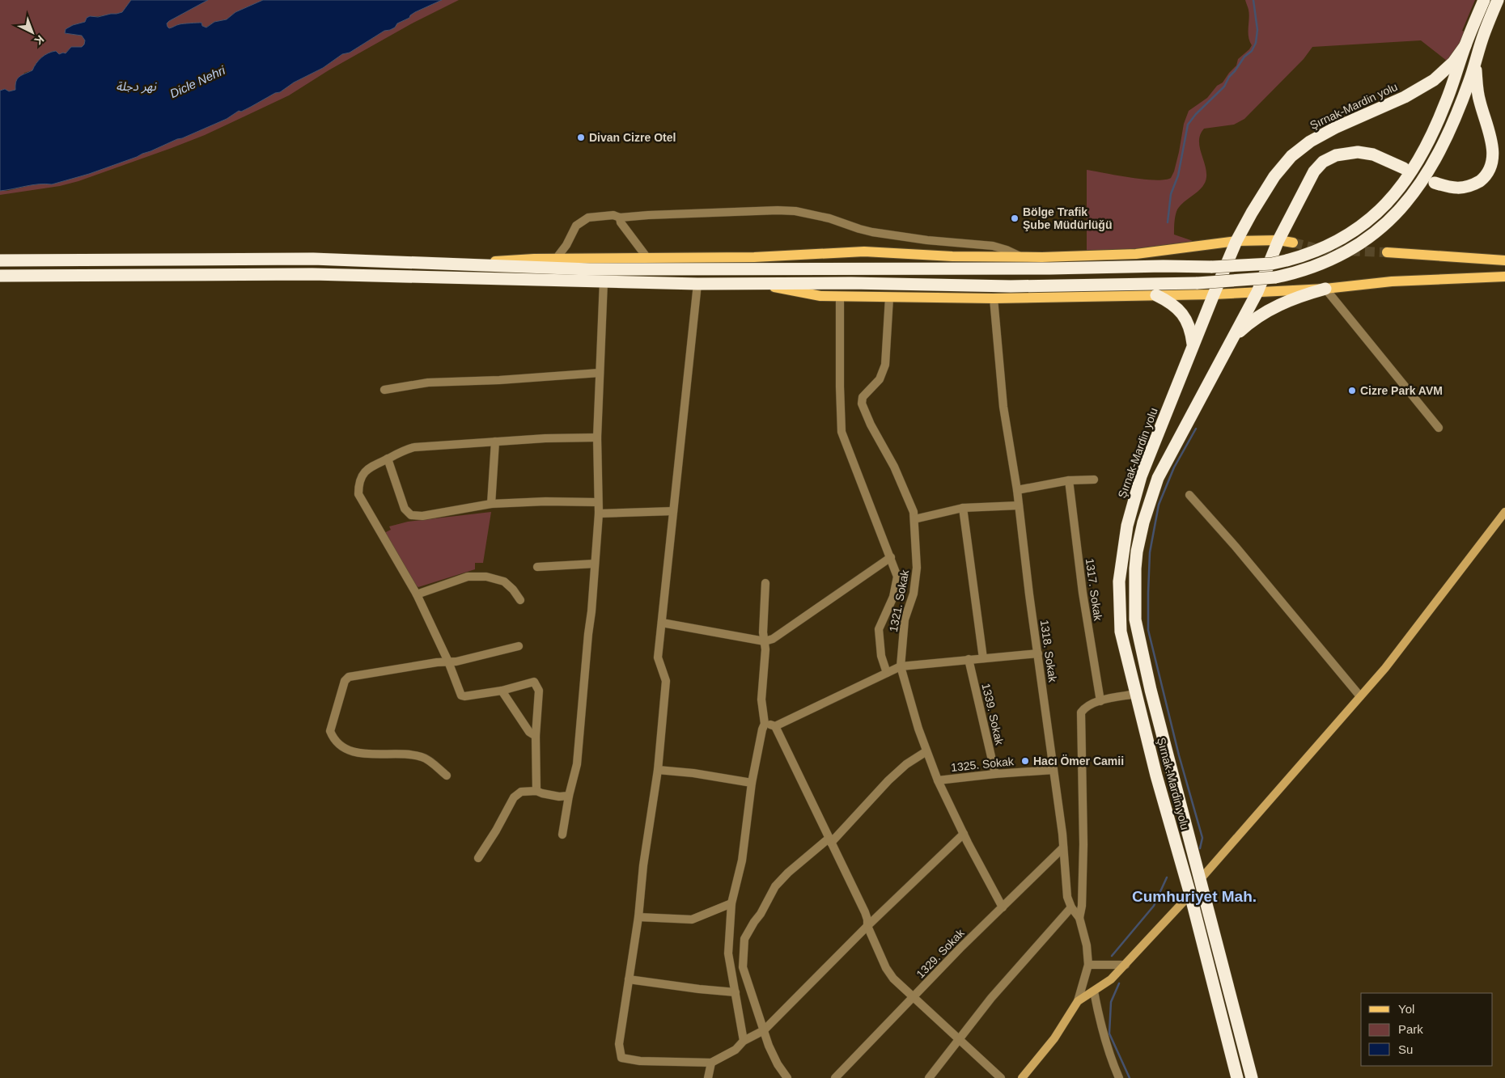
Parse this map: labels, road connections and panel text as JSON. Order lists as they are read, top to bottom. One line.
{"streets":{"highway":["Şırnak-Mardin yolu"],"street":["1317. Sokak","1321. Sokak","1318. Sokak","1339. Sokak","1325. Sokak","1329. Sokak"]},"crossings":[["1321. Sokak","1325. Sokak"],["1321. Sokak","1329. Sokak"],["1318. Sokak","1325. Sokak"],["1318. Sokak","1329. Sokak"],["1339. Sokak","1325. Sokak"]],"districts":["Cumhuriyet Mah."],"water":["Dicle Nehri","نهر دجلة"],"places":["Divan Cizre Otel","Bölge Trafik Şube Müdürlüğü","Cizre Park AVM","Hacı Ömer Camii"],"legend":["Yol","Park","Su"],"north":"bottom right"}
